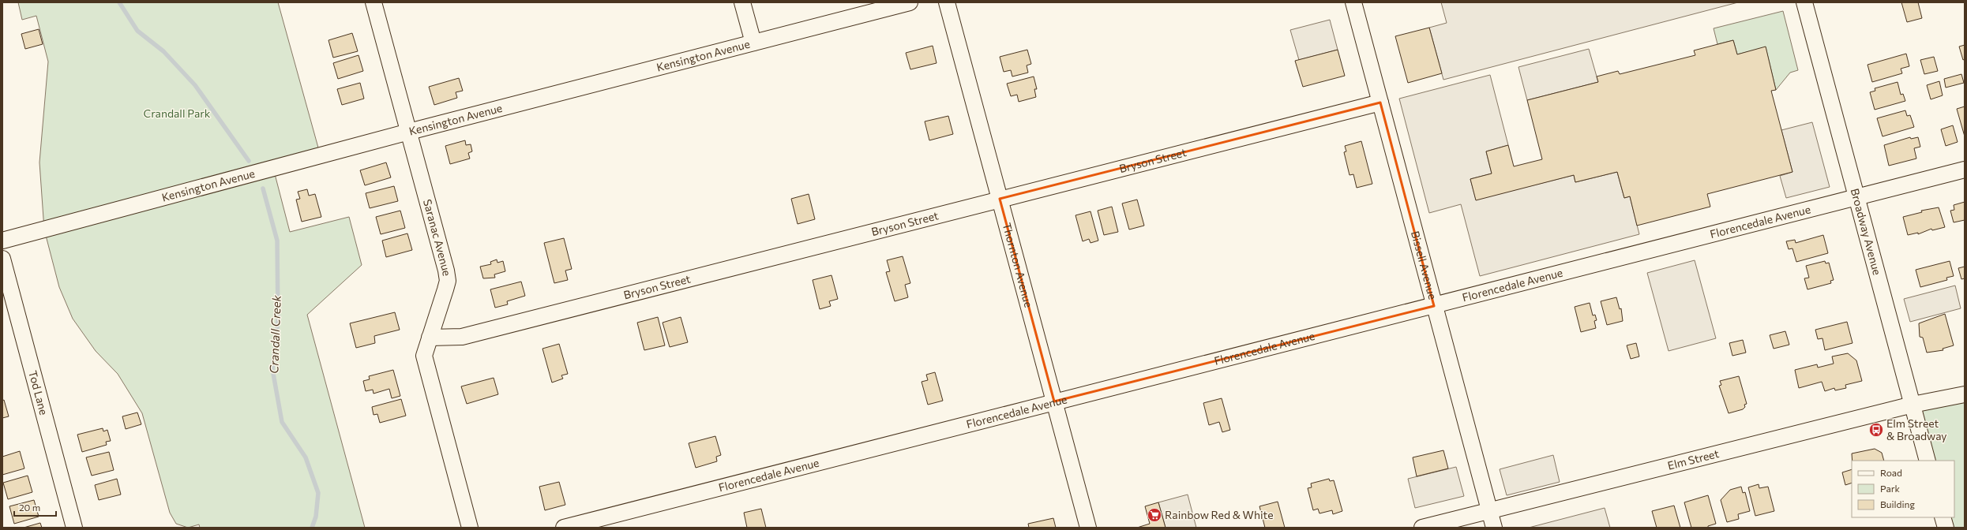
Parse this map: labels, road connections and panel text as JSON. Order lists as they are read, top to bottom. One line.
{"streets":{"street":["Kensington Avenue","Bryson Street","Florencedale Avenue","Broadway Avenue","Saranac Avenue","Thornton Avenue","Bissell Avenue","Tod Lane","Elm Street"]},"crossings":[["Kensington Avenue","Saranac Avenue"],["Bryson Street","Saranac Avenue"],["Bryson Street","Thornton Avenue"],["Bryson Street","Bissell Avenue"],["Florencedale Avenue","Broadway Avenue"],["Florencedale Avenue","Thornton Avenue"],["Florencedale Avenue","Bissell Avenue"],["Broadway Avenue","Elm Street"],["Bissell Avenue","Elm Street"]],"water":["Crandall Creek"],"parks":["Crandall Park"],"places":{"bus stop":["Elm Street & Broadway"],"supermarket":["Rainbow Red & White"]},"legend":["Road","Park","Building"],"scale_bar":"20 m"}
